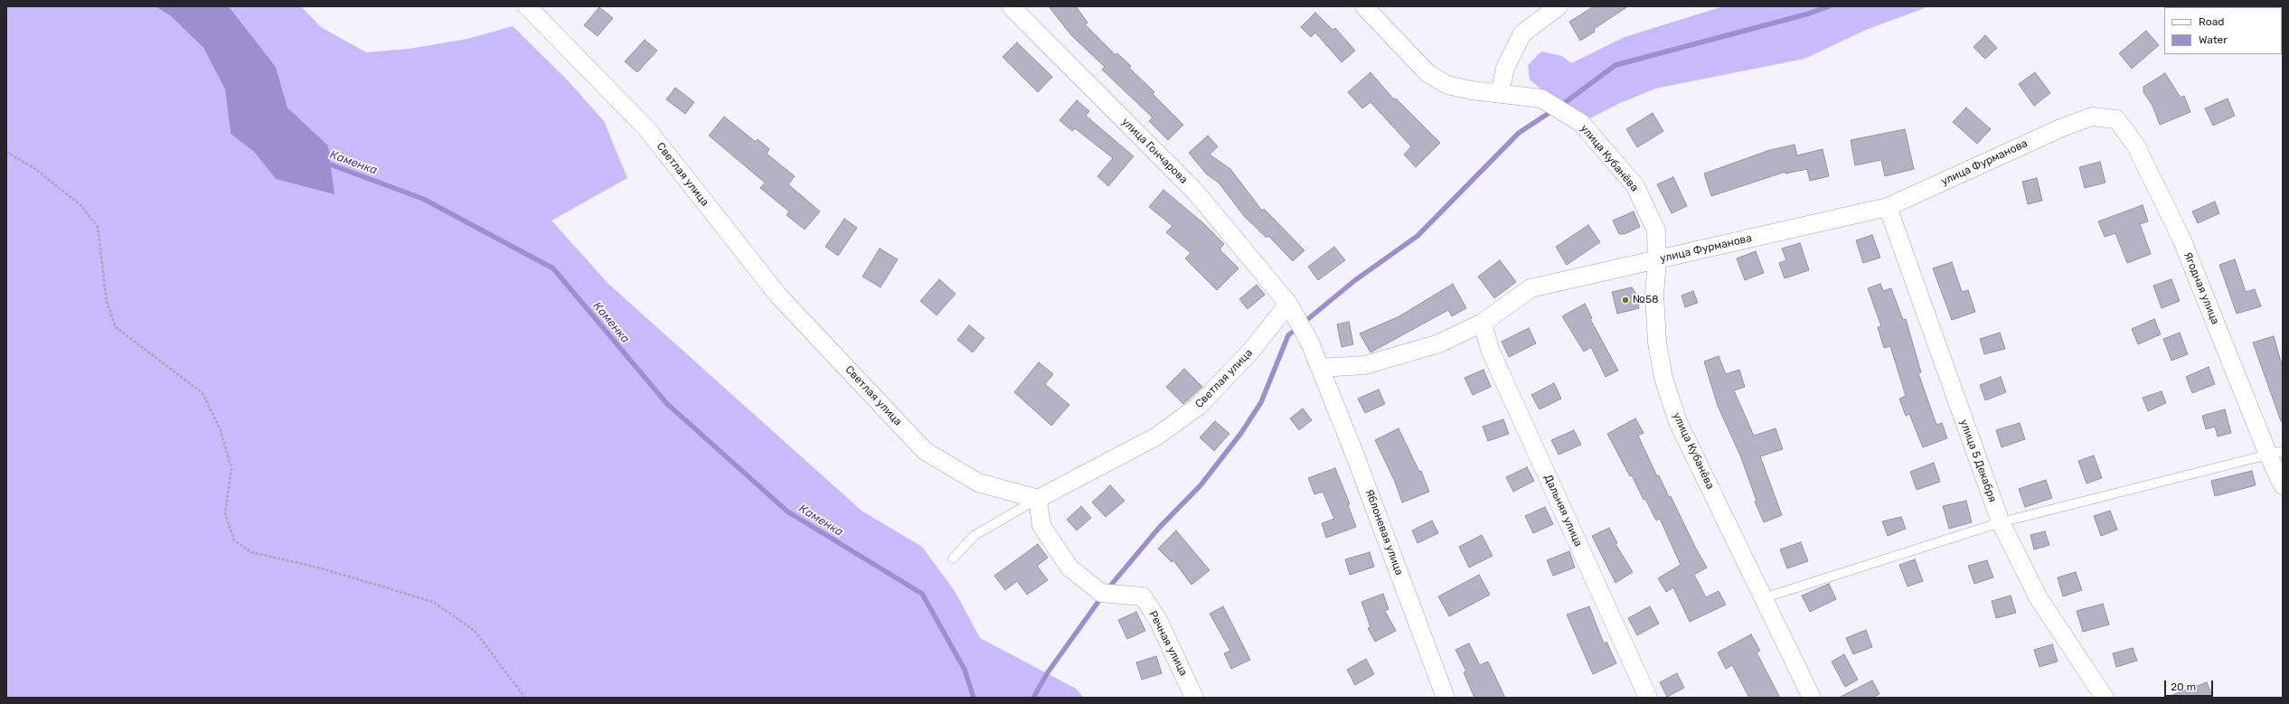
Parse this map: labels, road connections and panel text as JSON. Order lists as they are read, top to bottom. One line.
{"streets":{"street":["улица Гончарова","улица Кубанёва","улица Фурманова","Светлая улица","Ягодная улица","улица 5 Декабря","Дальняя улица","Яблоневая улица","Речная улица"]},"crossings":[["улица Гончарова","Светлая улица"],["улица Гончарова","Яблоневая улица"],["улица Кубанёва","улица Фурманова"],["улица Фурманова","Ягодная улица"],["улица Фурманова","улица 5 Декабря"],["улица Фурманова","Дальняя улица"],["улица Фурманова","Яблоневая улица"],["Светлая улица","Речная улица"]],"water":["Каменка"],"places":["№58"],"legend":["Road","Water"],"scale_bar":"20 m"}
